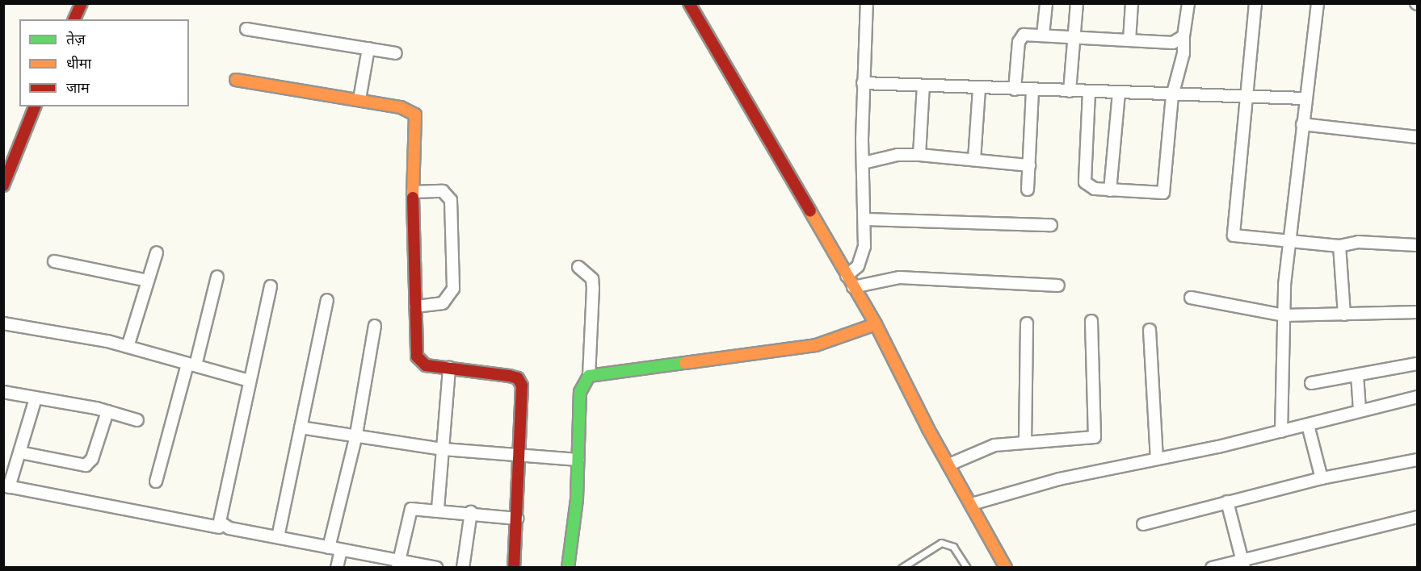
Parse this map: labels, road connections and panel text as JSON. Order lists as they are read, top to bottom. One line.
{"legend":["तेज़","धीमा","जाम"]}
